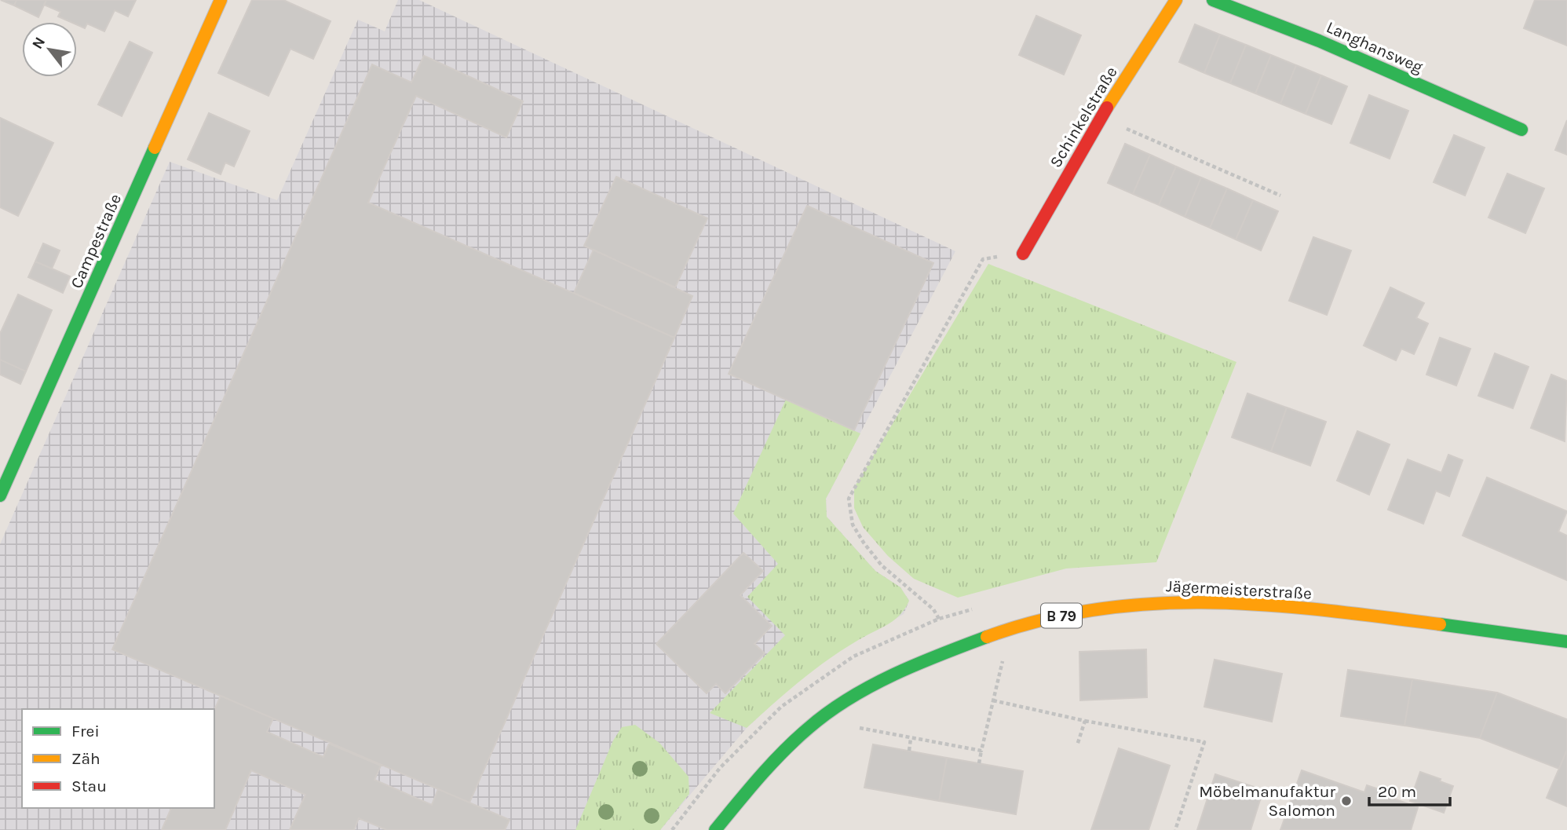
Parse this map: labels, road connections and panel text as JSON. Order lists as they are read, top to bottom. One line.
{"streets":{"street":["Langhansweg","Schinkelstraße","Campestraße","Jägermeisterstraße","B 79"]},"places":["Möbelmanufaktur Salomon"],"legend":["Frei","Zäh","Stau"],"scale_bar":"20 m","north":"top left"}
